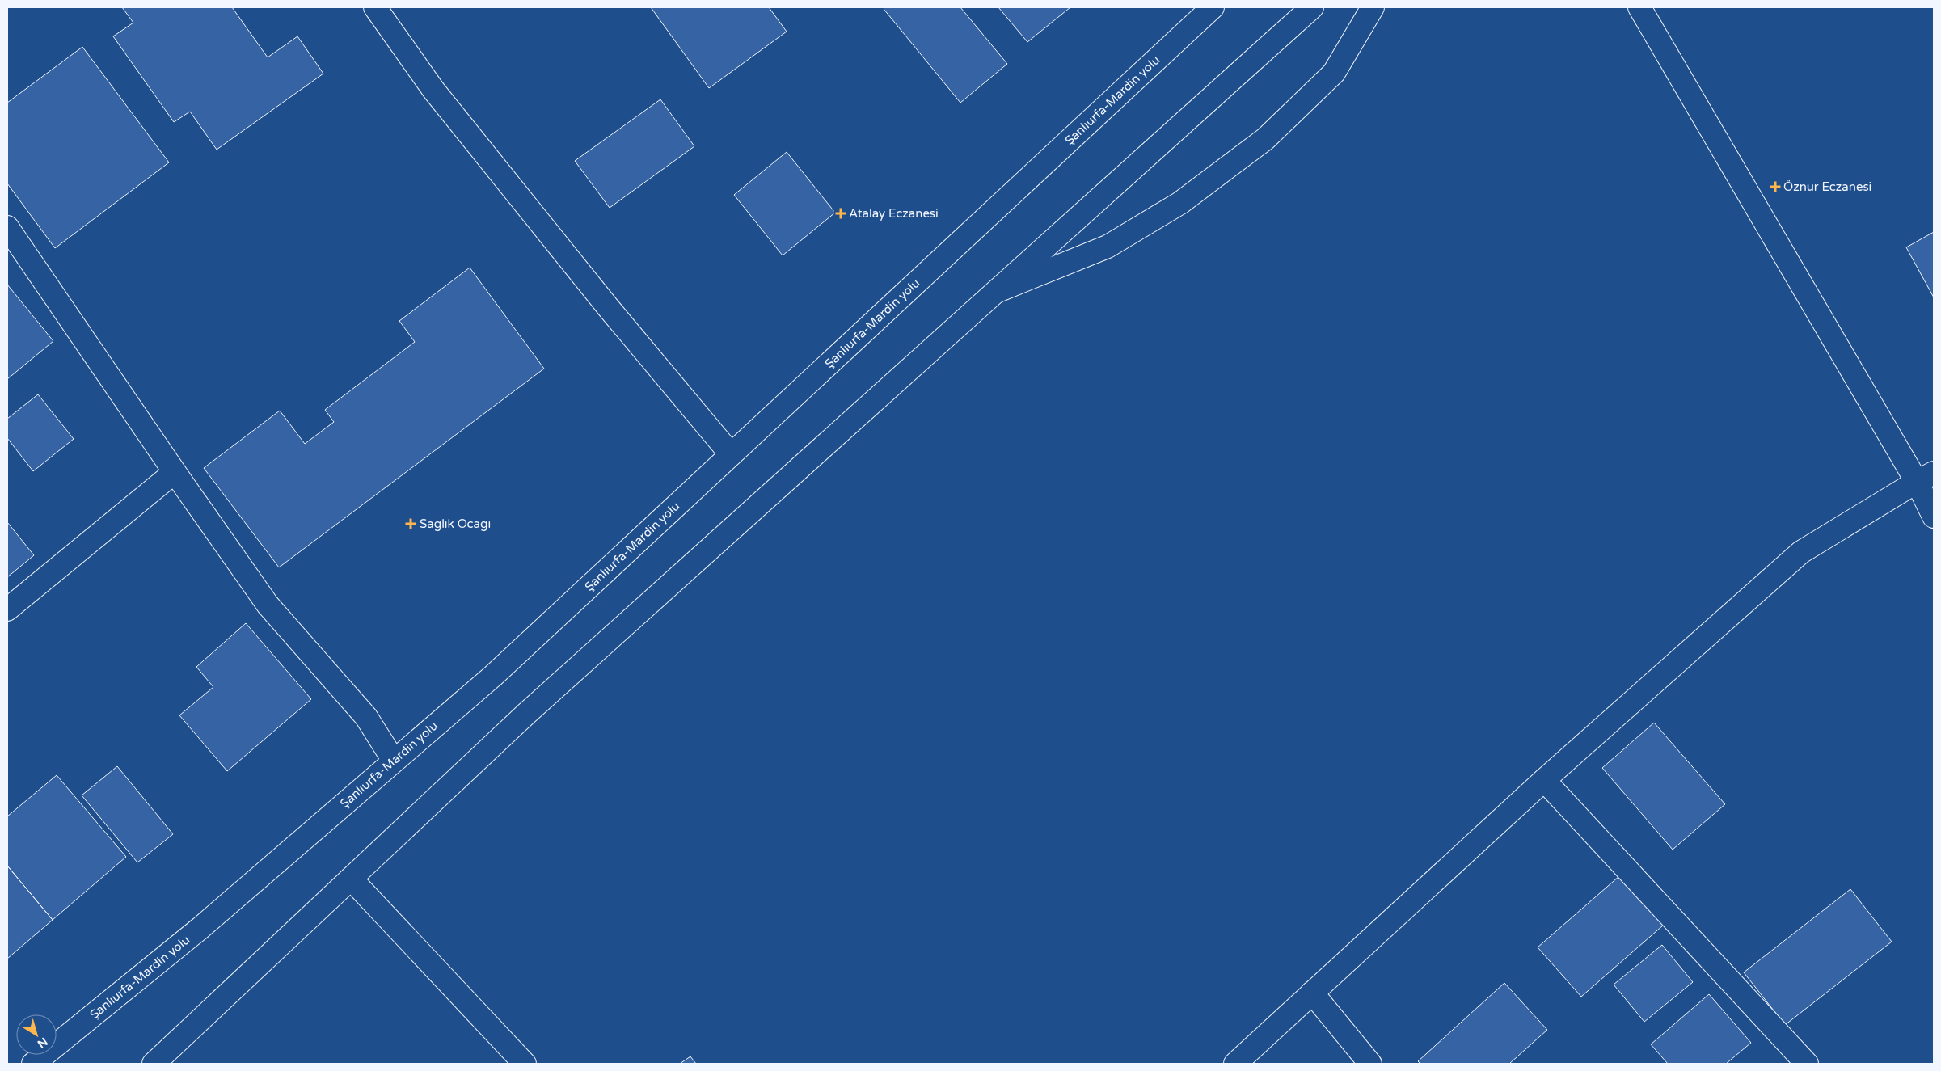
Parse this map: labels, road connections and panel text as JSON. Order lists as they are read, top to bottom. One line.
{"streets":{"main road":["Şanlıurfa-Mardin yolu"]},"places":{"health":["Öznur Eczanesi","Atalay Eczanesi","Saglık Ocagı"]},"north":"bottom right"}
